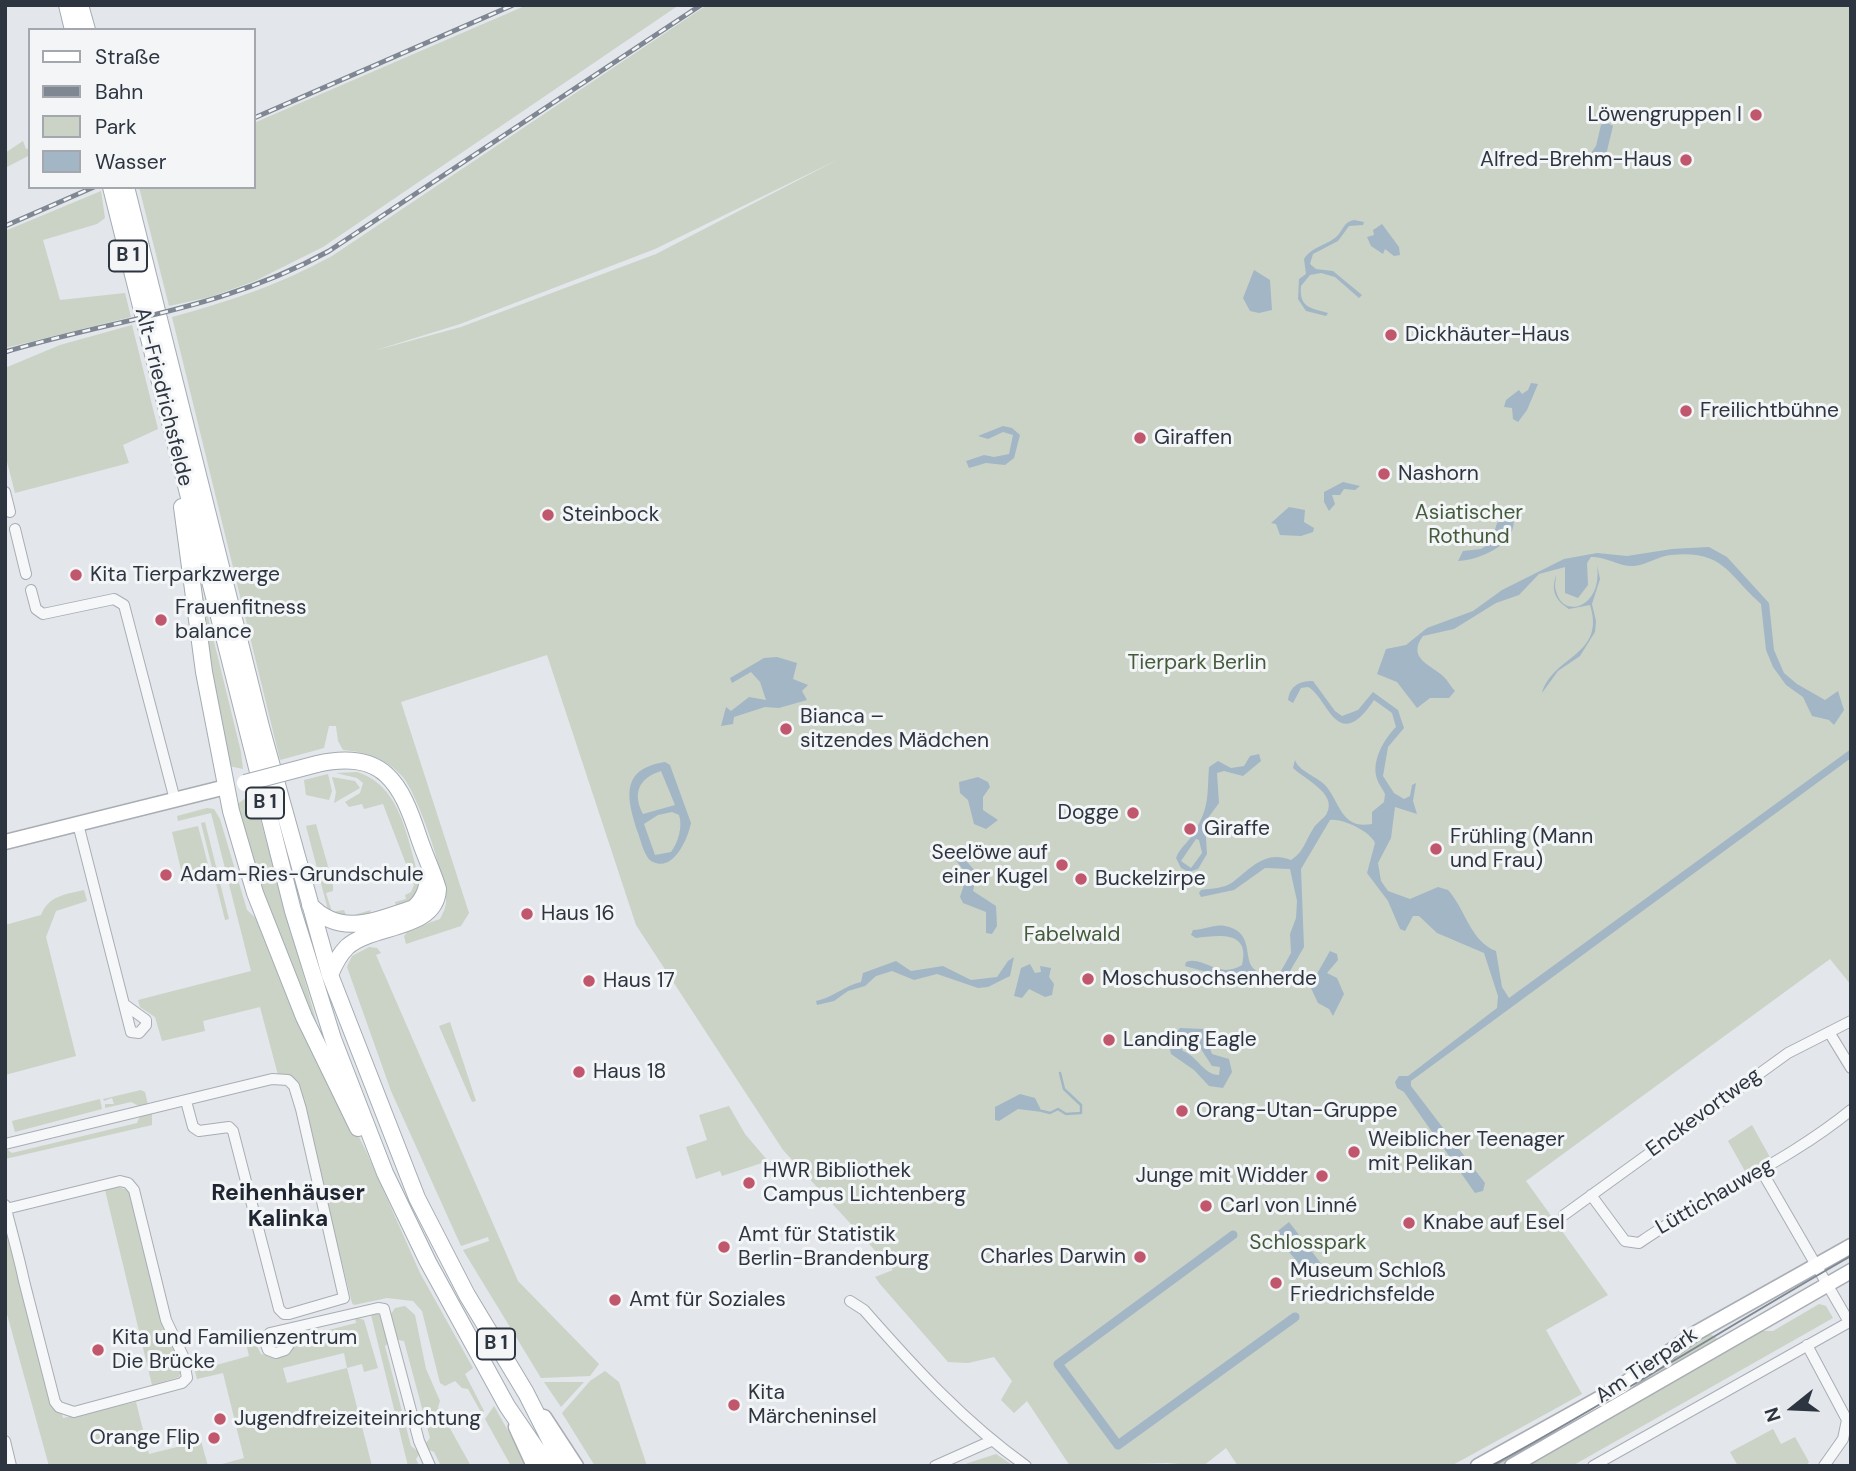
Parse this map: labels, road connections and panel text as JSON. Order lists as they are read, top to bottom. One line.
{"streets":{"main road":["B 1","Alt-Friedrichsfelde","Am Tierpark"],"street":["Enckevortweg","Lüttichauweg"]},"crossings":[["B 1","Alt-Friedrichsfelde"],["Enckevortweg","Lüttichauweg"]],"districts":["Reihenhäuser Kalinka"],"parks":["Asiatischer Rothund","Tierpark Berlin","Fabelwald","Schlosspark"],"places":["Löwengruppen I","Alfred-Brehm-Haus","Dickhäuter-Haus","Freilichtbühne","Giraffen","Nashorn","Steinbock","Kita Tierparkzwerge","Frauenfitness balance","Bianca – sitzendes Mädchen","Dogge","Giraffe","Frühling (Mann und Frau)","Seelöwe auf einer Kugel","Adam-Ries-Grundschule","Buckelzirpe","Haus 16","Moschusochsenherde","Haus 17","Landing Eagle","Haus 18","Orang-Utan-Gruppe","Weiblicher Teenager mit Pelikan","Junge mit Widder","HWR Bibliothek Campus Lichtenberg","Carl von Linné","Knabe auf Esel","Amt für Statistik Berlin-Brandenburg","Charles Darwin","Museum Schloß Friedrichsfelde","Amt für Soziales","Kita und Familienzentrum Die Brücke","Kita Märcheninsel","Jugendfreizeiteinrichtung","Orange Flip"],"legend":["Straße","Bahn","Park","Wasser"],"north":"left"}
